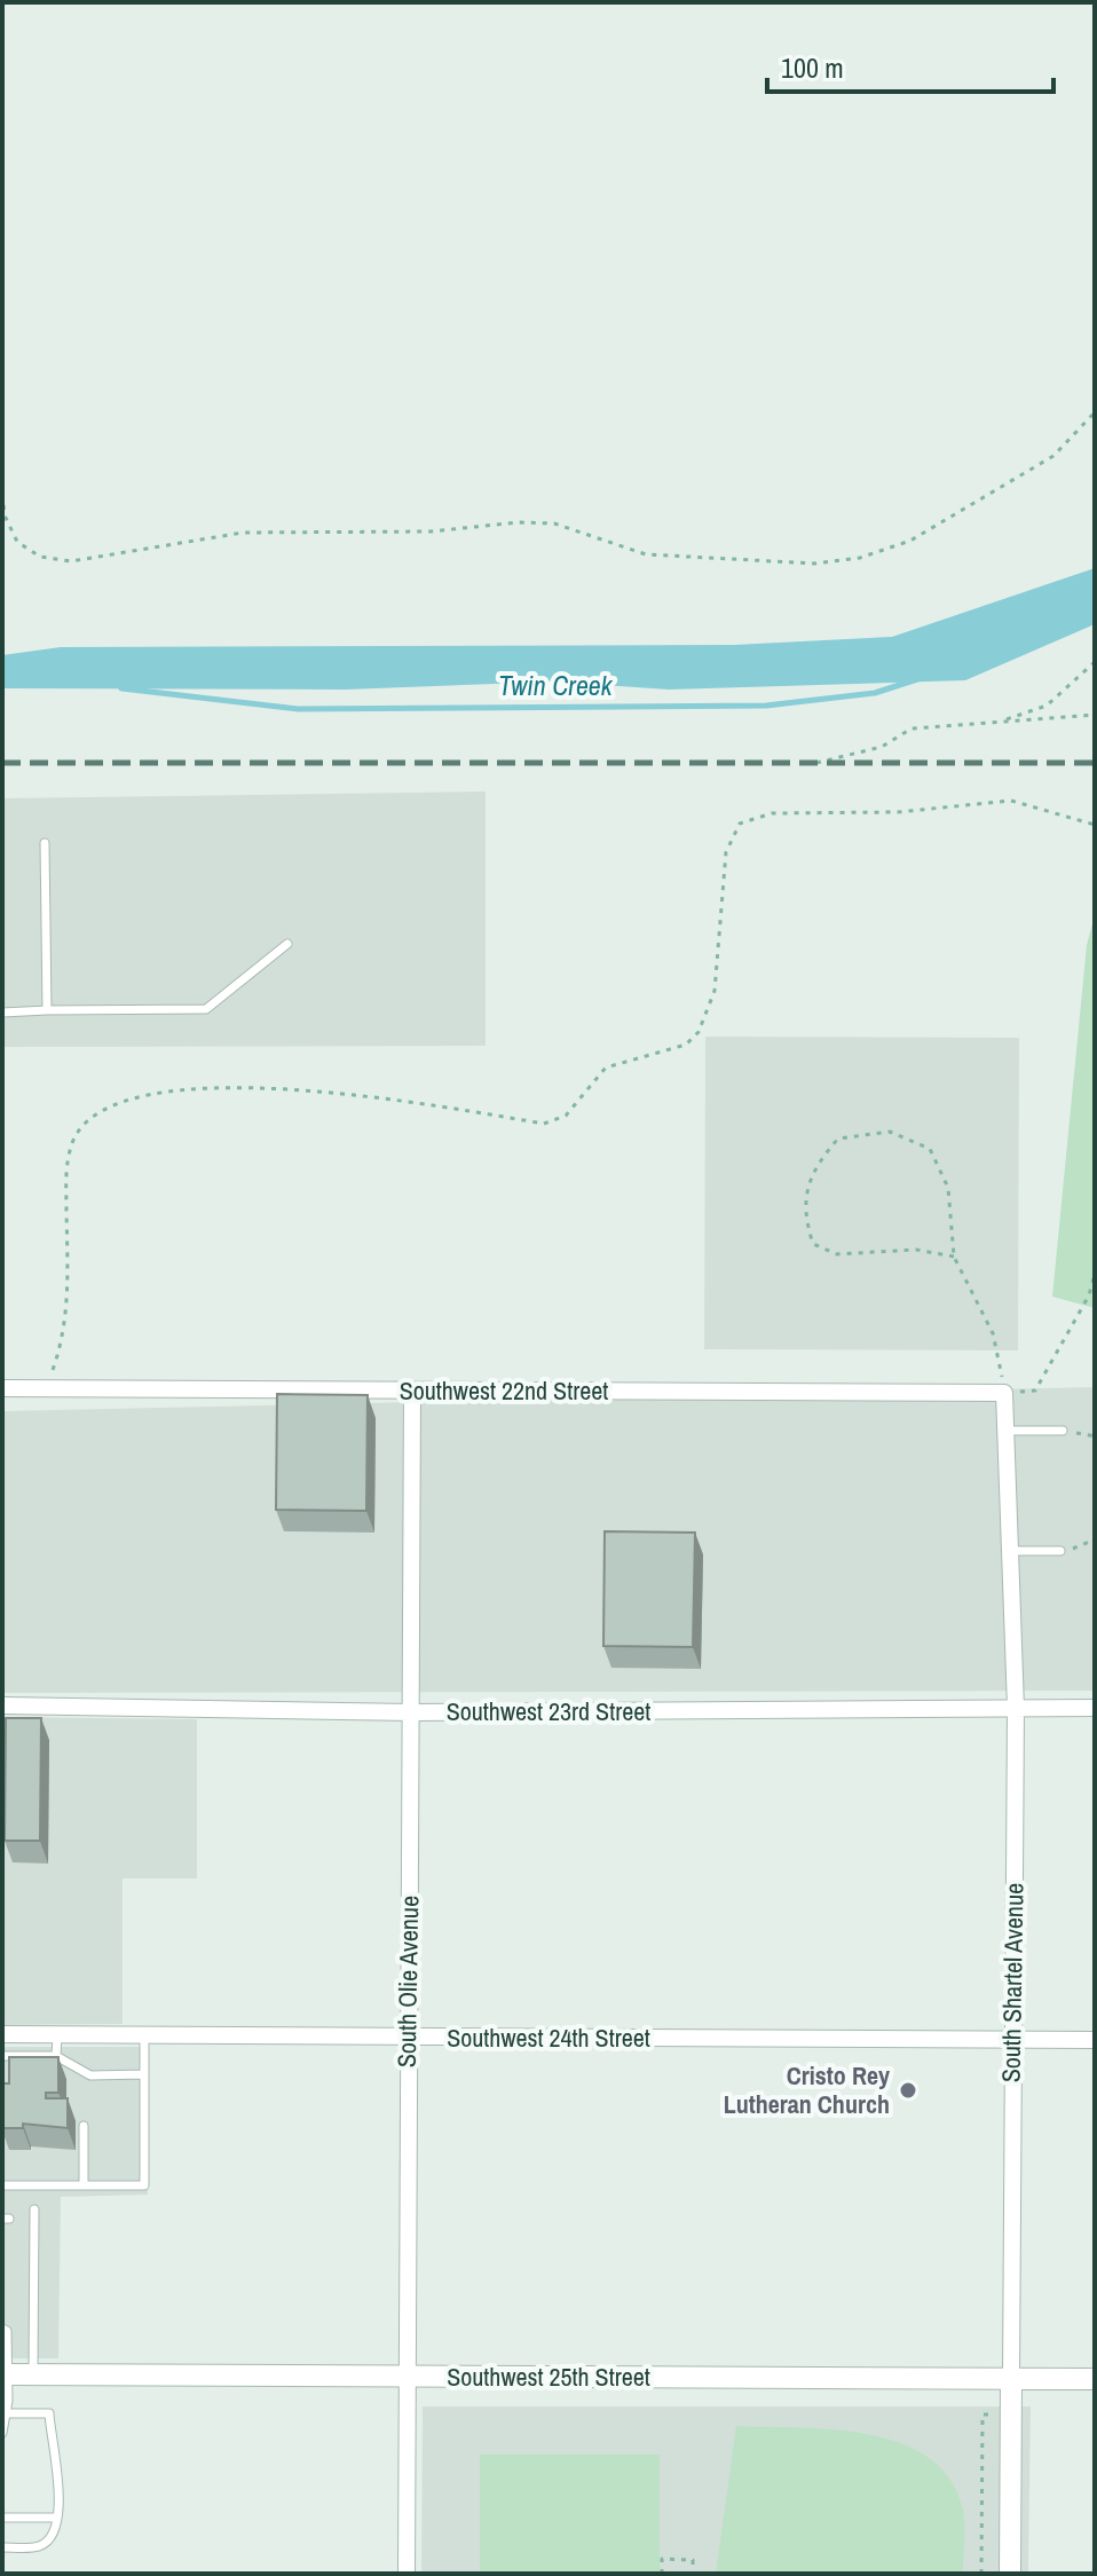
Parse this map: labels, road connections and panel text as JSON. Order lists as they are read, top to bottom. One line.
{"streets":{"street":["Southwest 22nd Street","Southwest 23rd Street","South Olie Avenue","South Shartel Avenue","Southwest 24th Street","Southwest 25th Street"]},"crossings":[["Southwest 22nd Street","South Olie Avenue"],["Southwest 22nd Street","South Shartel Avenue"],["Southwest 23rd Street","South Olie Avenue"],["Southwest 23rd Street","South Shartel Avenue"],["South Olie Avenue","Southwest 24th Street"],["South Olie Avenue","Southwest 25th Street"],["South Shartel Avenue","Southwest 24th Street"],["South Shartel Avenue","Southwest 25th Street"]],"water":["Twin Creek"],"places":["Cristo Rey Lutheran Church"],"scale_bar":"100 m"}
